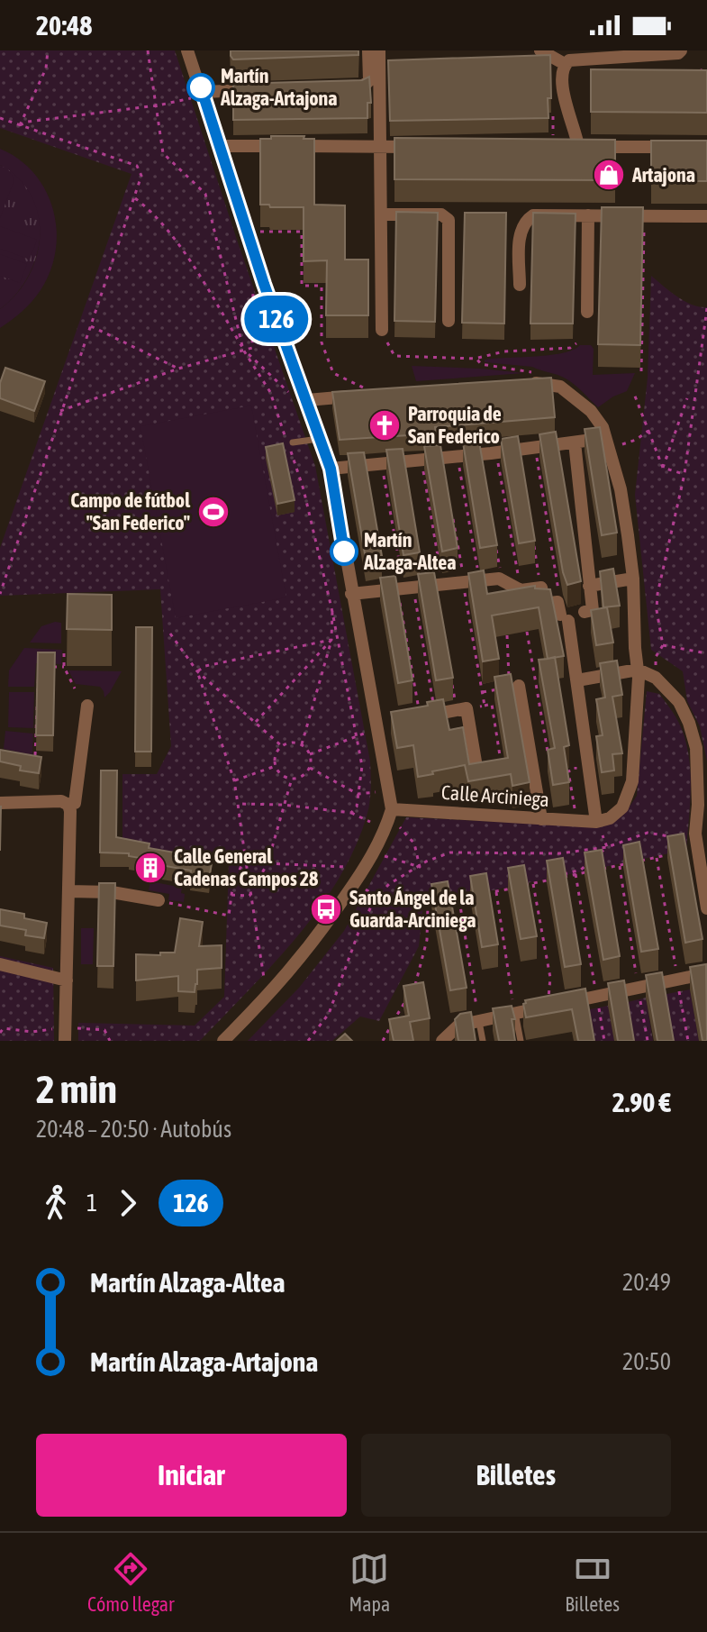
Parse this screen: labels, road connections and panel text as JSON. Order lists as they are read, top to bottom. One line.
{"streets":{"street":["Calle Arciniega"]},"places":{"other":["Martín Alzaga-Artajona","Martín Alzaga-Altea"],"shop":["Artajona"],"church":["Parroquia de San Federico"],"sports":["Campo de fútbol \"San Federico\""],"building":["Calle General Cadenas Campos 28"],"bus stop":["Santo Ángel de la Guarda-Arciniega"]},"lines":["bus line 126"],"page":{"status":"20:48","on_map":"126","heading":["2 min","20:48 – 20:50 · Autobús","2.90 €"],"legs":["1","126"],"list":[{"name":"Martín Alzaga-Altea","value":"20:49"},{"name":"Martín Alzaga-Artajona","value":"20:50"}],"buttons":["Iniciar","Billetes"],"tabs":["Cómo llegar","Mapa","Billetes"]}}
